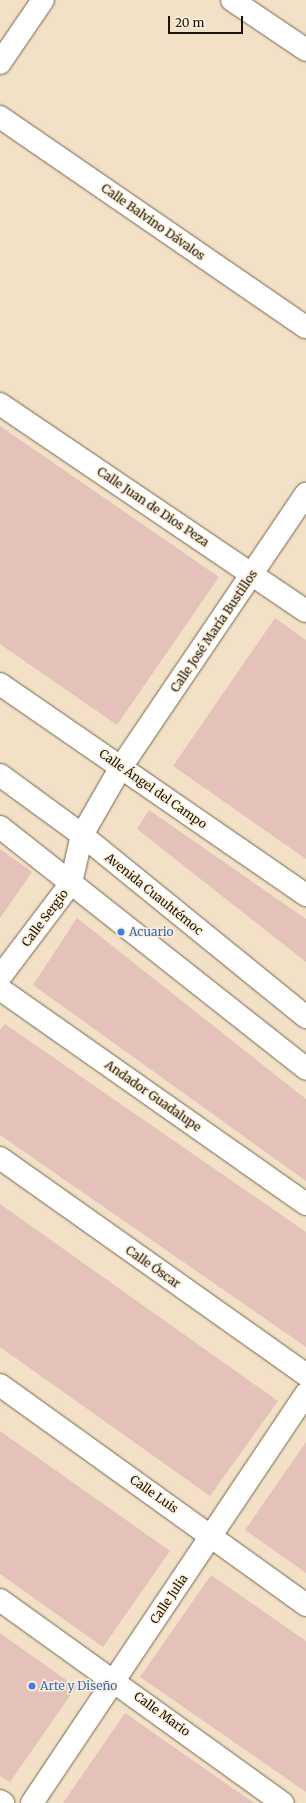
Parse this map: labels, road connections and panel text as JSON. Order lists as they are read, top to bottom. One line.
{"streets":{"street":["Calle Balvino Dávalos","Calle Juan de Dios Peza","Calle José María Bustillos","Calle Ángel del Campo","Avenida Cuauhtémoc","Calle Sergio","Andador Guadalupe","Calle Óscar","Calle Luis","Calle Julia","Calle Mario"]},"crossings":[["Calle Juan de Dios Peza","Calle José María Bustillos"],["Calle José María Bustillos","Calle Ángel del Campo"],["Calle José María Bustillos","Calle Sergio"],["Calle Ángel del Campo","Calle Sergio"],["Avenida Cuauhtémoc","Calle Sergio"],["Calle Luis","Calle Julia"],["Calle Julia","Calle Mario"]],"places":["Acuario","Arte y Diseño"],"scale_bar":"20 m"}
